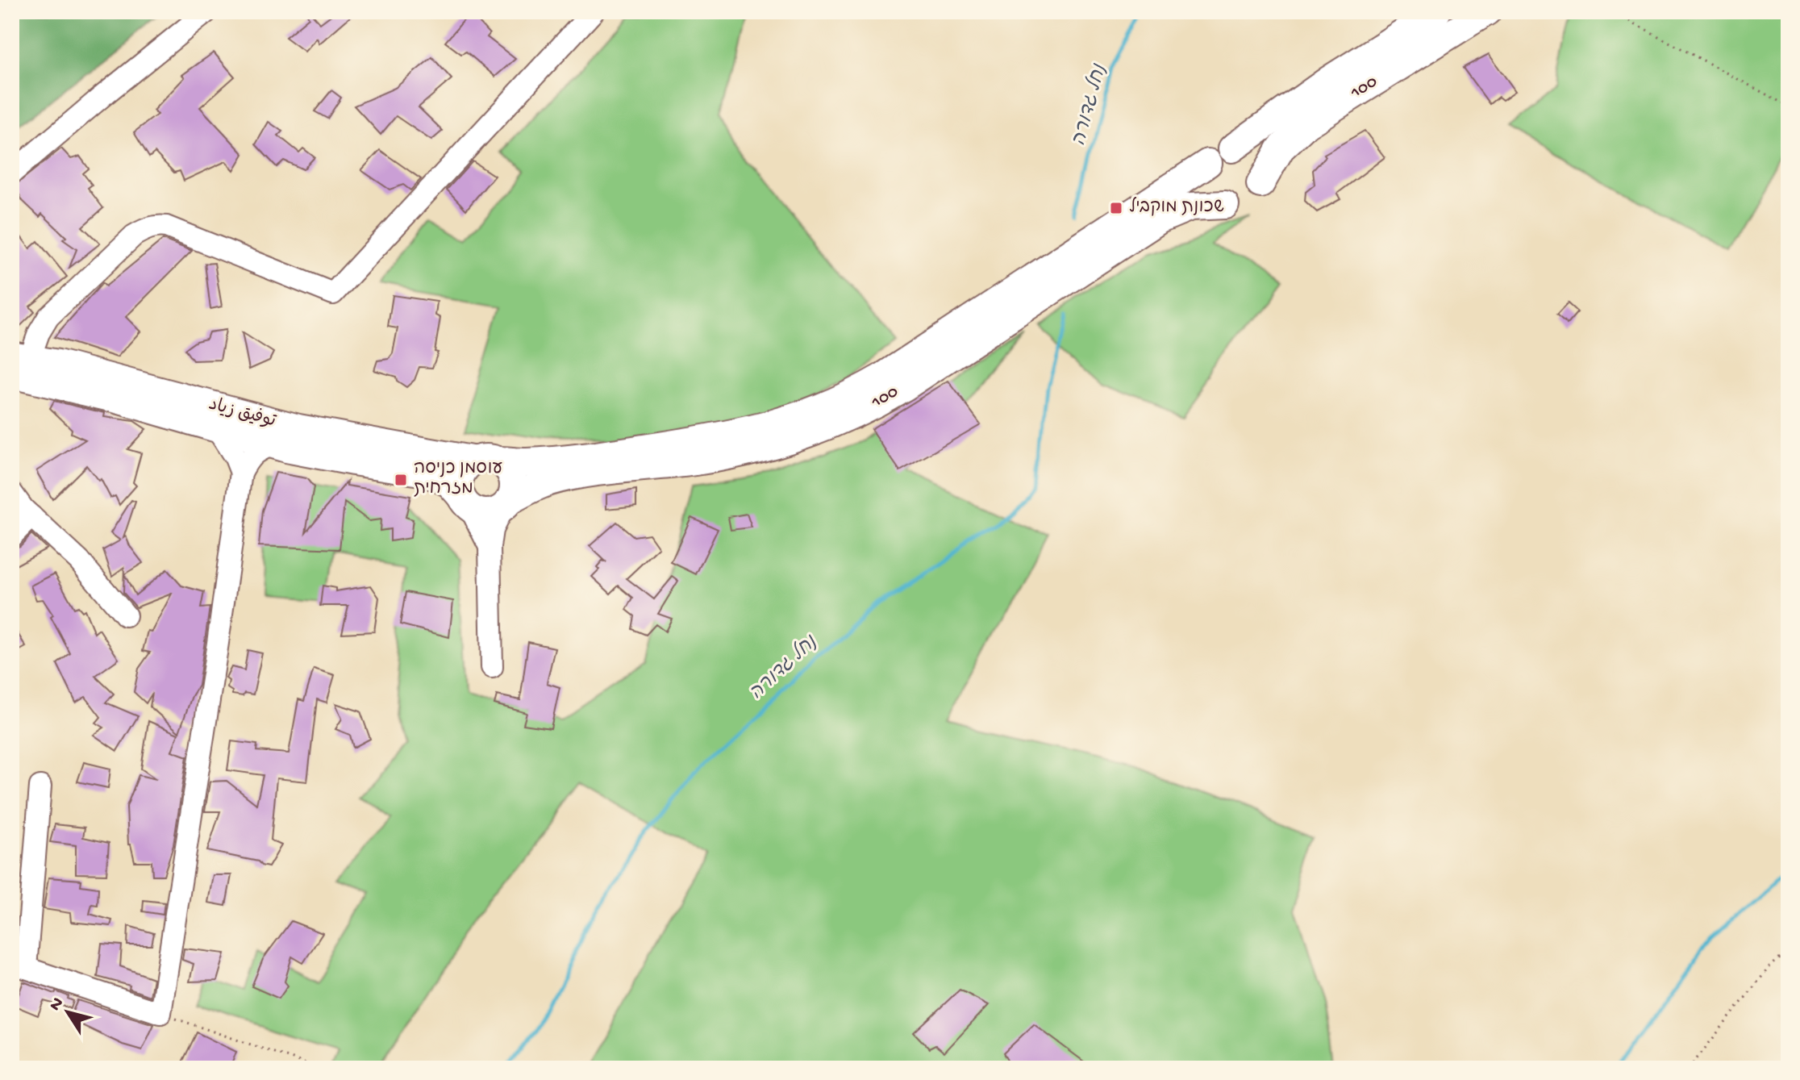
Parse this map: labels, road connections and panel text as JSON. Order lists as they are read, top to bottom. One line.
{"streets":{"main road":["100","توفيق زياد"]},"crossings":[["100","توفيق زياد"]],"water":["נחל גדורה"],"places":{"transit":["שכונת מוקביל","עוסמן כניסה מזרחית"]},"north":"top left"}
